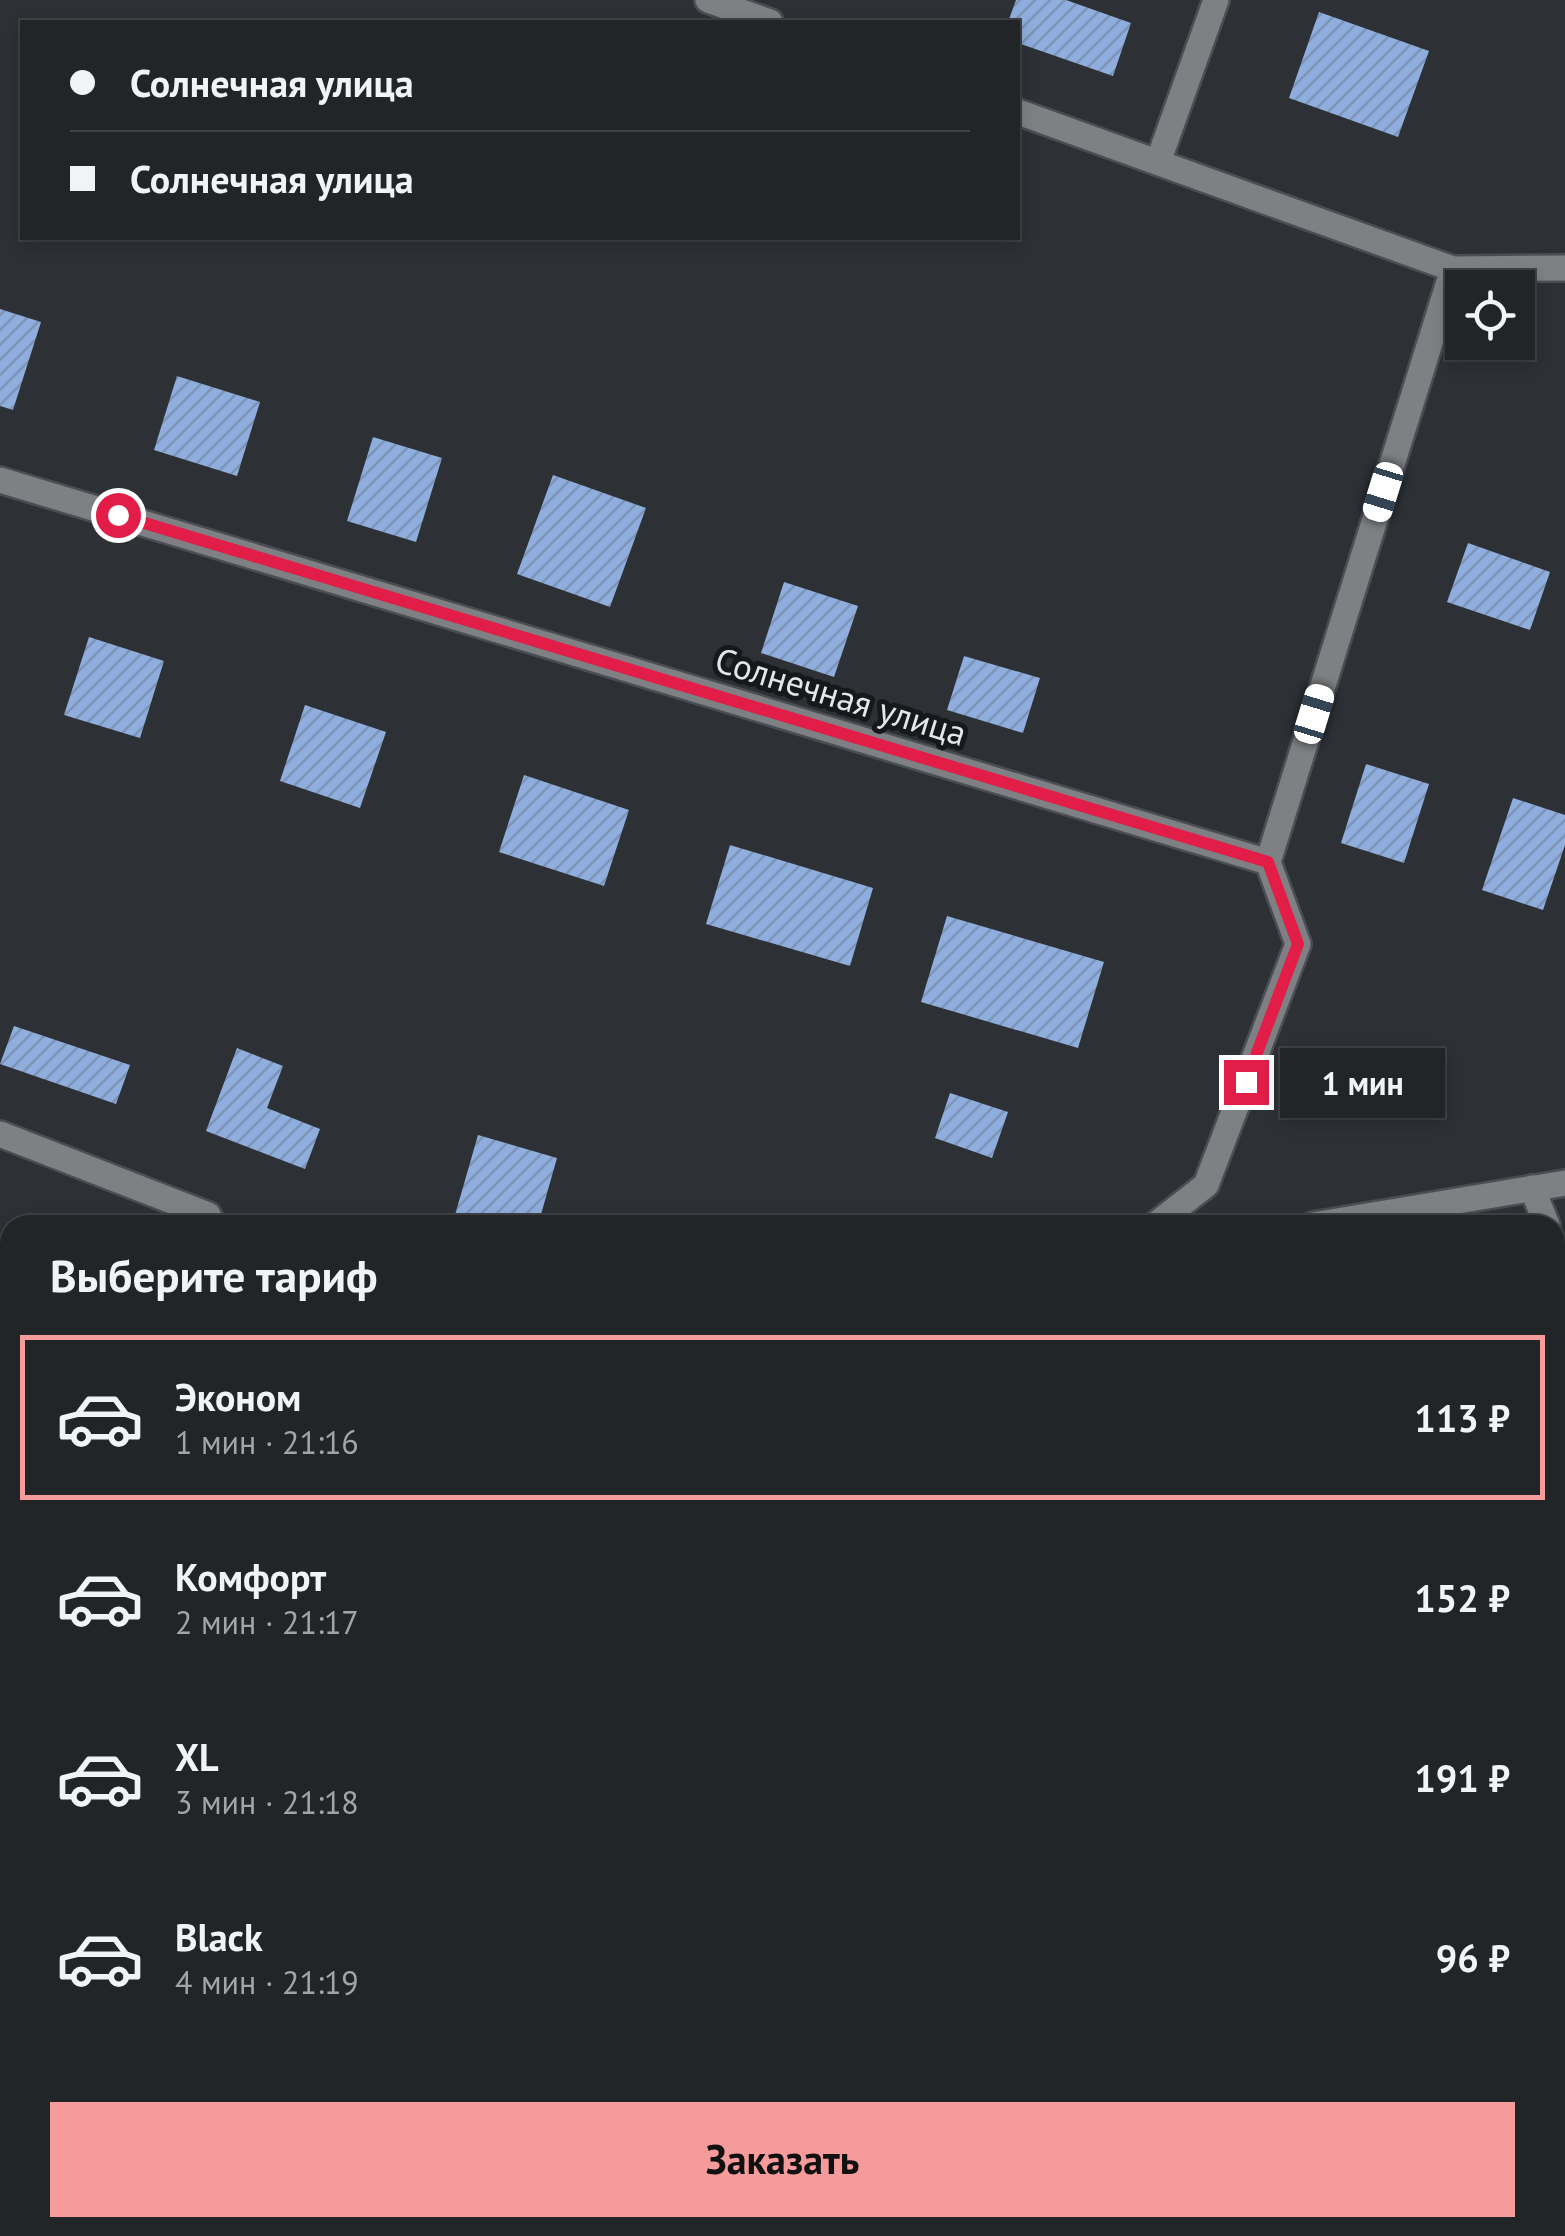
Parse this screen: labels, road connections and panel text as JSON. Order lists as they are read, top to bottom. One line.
{"streets":{"street":["Солнечная улица"]},"page":{"banner":["Солнечная улица","Солнечная улица"],"bubble":"1 мин","heading":"Выберите тариф","list":[{"name":"Эконом","note":"1 мин · 21:16","value":"113 ₽"},{"name":"Комфорт","note":"2 мин · 21:17","value":"152 ₽"},{"name":"XL","note":"3 мин · 21:18","value":"191 ₽"},{"name":"Black","note":"4 мин · 21:19","value":"96 ₽"}],"buttons":"Заказать"}}
